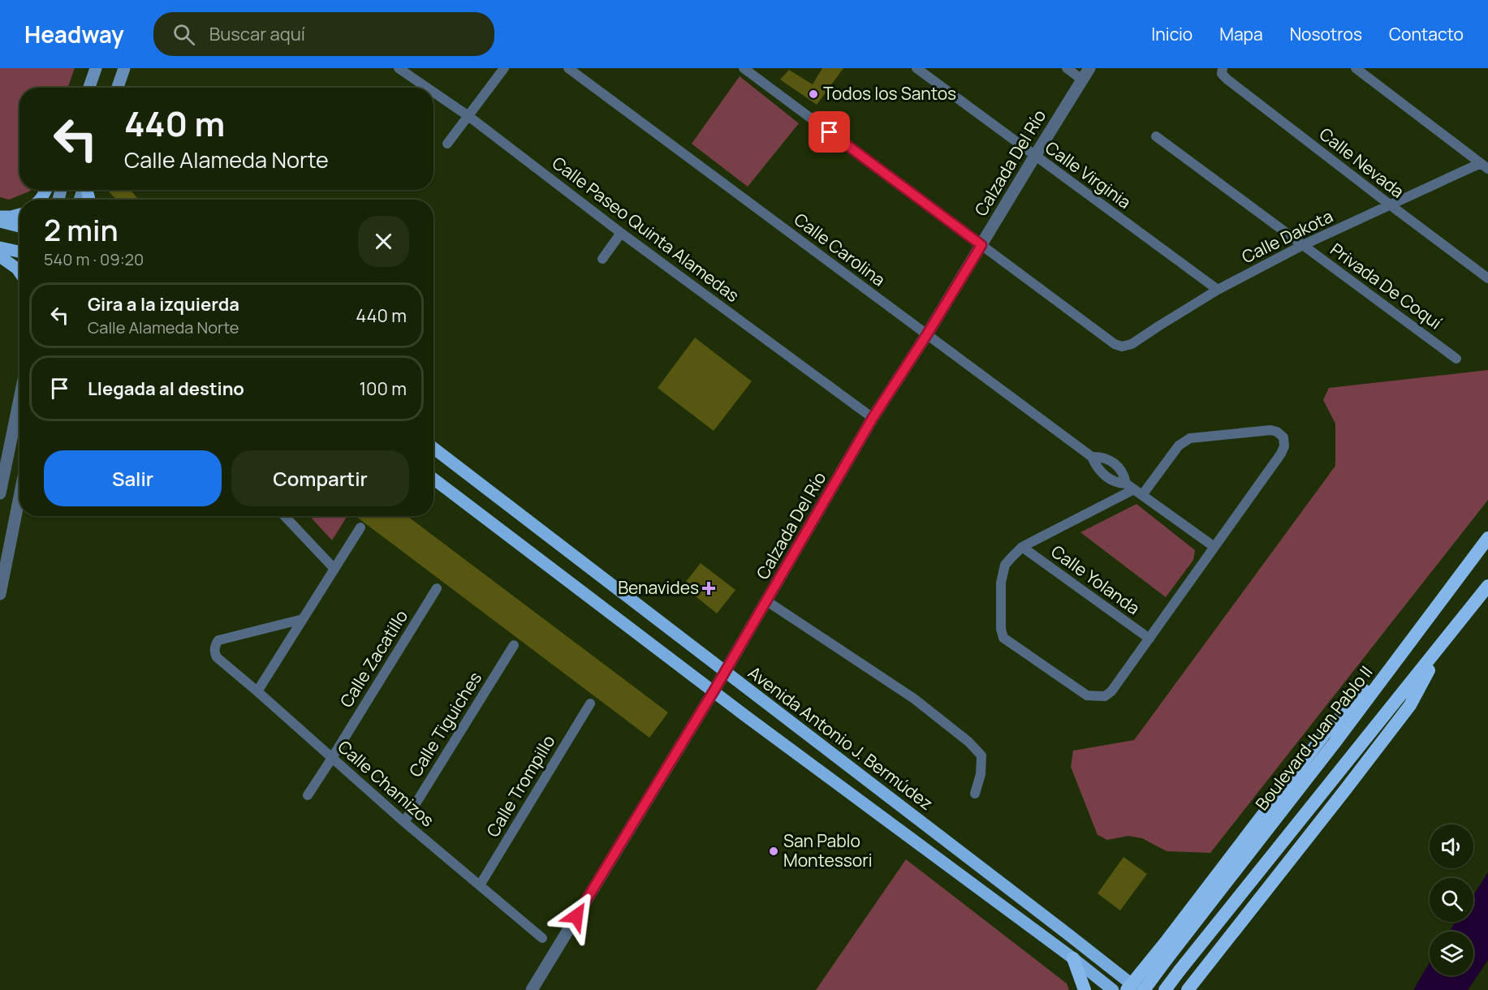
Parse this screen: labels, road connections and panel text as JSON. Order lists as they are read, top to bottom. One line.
{"streets":{"highway":["Boulevard Juan Pablo II"],"main road":["Avenida Antonio J. Bermúdez"],"street":["Calzada Del Río","Calle Nevada","Calle Virginia","Calle Paseo Quinta Alamedas","Calle Dakota","Calle Carolina","Privada De Coquí","Calle Yolanda","Calle Zacatillo","Calle Tiguiches","Calle Chamizos","Calle Trompillo"]},"crossings":[["Calzada Del Río","Calle Virginia"],["Calzada Del Río","Calle Paseo Quinta Alamedas"],["Calzada Del Río","Calle Dakota"],["Calzada Del Río","Calle Carolina"],["Calzada Del Río","Avenida Antonio J. Bermúdez"],["Calle Nevada","Calle Dakota"],["Calle Virginia","Calle Dakota"],["Calle Dakota","Privada De Coquí"],["Calle Zacatillo","Calle Chamizos"],["Calle Tiguiches","Calle Chamizos"],["Avenida Antonio J. Bermúdez","Boulevard Juan Pablo II"],["Calle Chamizos","Calle Trompillo"]],"places":{"other":["Todos los Santos","San Pablo Montessori"],"health":["Benavides"]},"page":{"header":"Headway","search":"Buscar aquí","nav":["Inicio","Mapa","Nosotros","Contacto"],"turn":["440 m","Calle Alameda Norte"],"heading":["2 min","540 m · 09:20"],"list":[{"name":"Gira a la izquierda","note":"Calle Alameda Norte","value":"440 m"},{"name":"Llegada al destino","value":"100 m"}],"buttons":["Salir","Compartir"]}}
